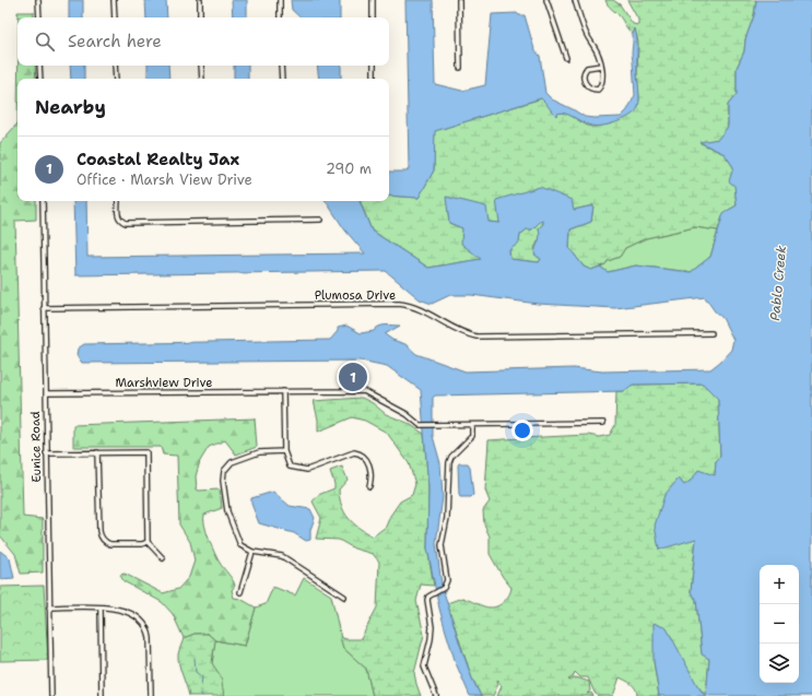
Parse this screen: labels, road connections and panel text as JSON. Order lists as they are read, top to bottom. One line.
{"streets":{"street":["Plumosa Drive","Marshview Drive","Eunice Road"]},"crossings":[["Plumosa Drive","Eunice Road"],["Marshview Drive","Eunice Road"]],"water":["Pablo Creek"],"page":{"search":"Search here","heading":"Nearby","list":[{"mark":"1","name":"Coastal Realty Jax","note":"Office · Marsh View Drive","value":"290 m"}],"pins":"1","map_buttons":["+","−"]}}
